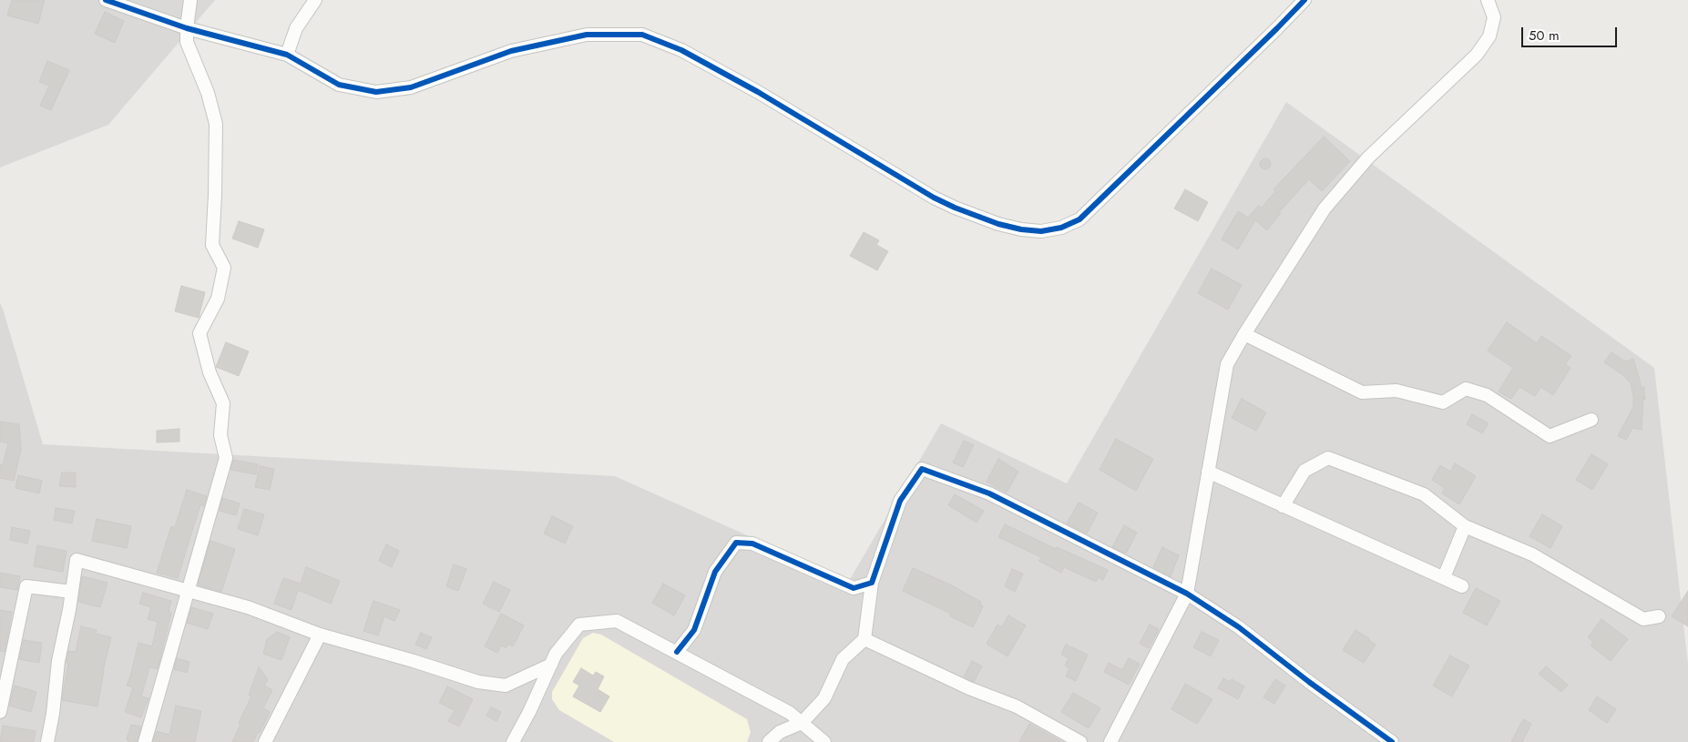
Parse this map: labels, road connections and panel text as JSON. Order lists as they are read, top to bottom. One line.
{"scale_bar":"50 m"}
